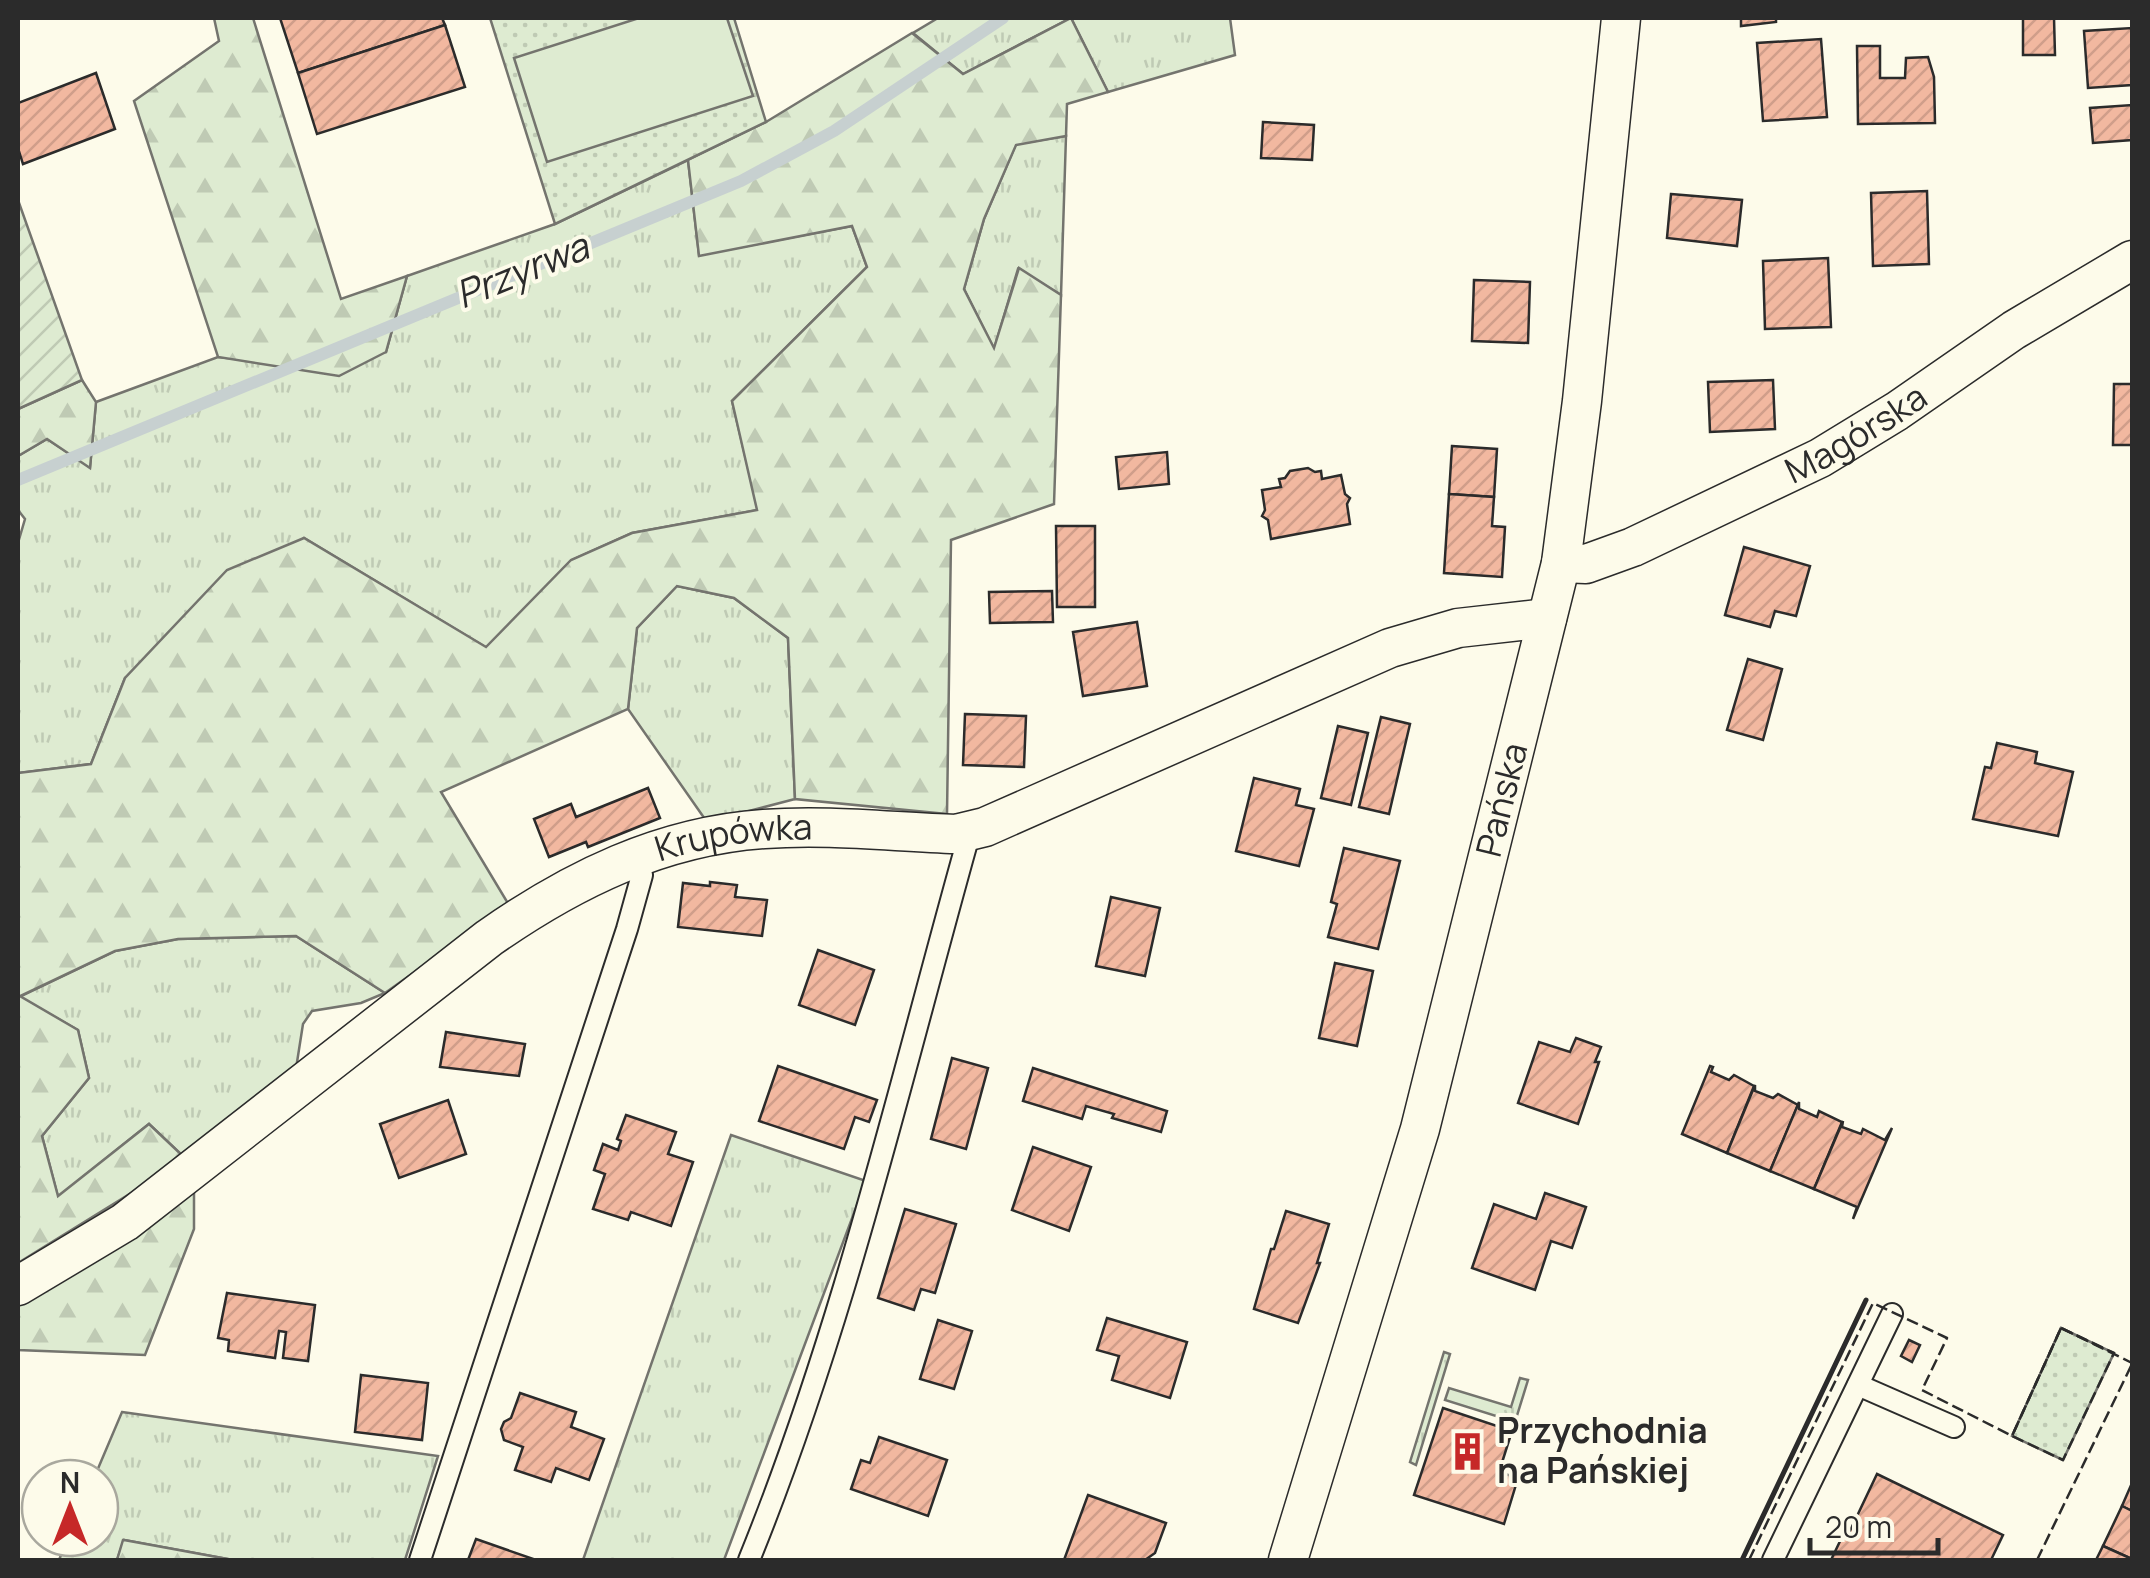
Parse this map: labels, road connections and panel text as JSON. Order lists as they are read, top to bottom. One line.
{"streets":{"street":["Magórska","Pańska","Krupówka"]},"crossings":[["Magórska","Pańska"],["Pańska","Krupówka"]],"water":["Przyrwa"],"places":{"building":["Przychodnia na Pańskiej"]},"scale_bar":"20 m","north":"top"}
